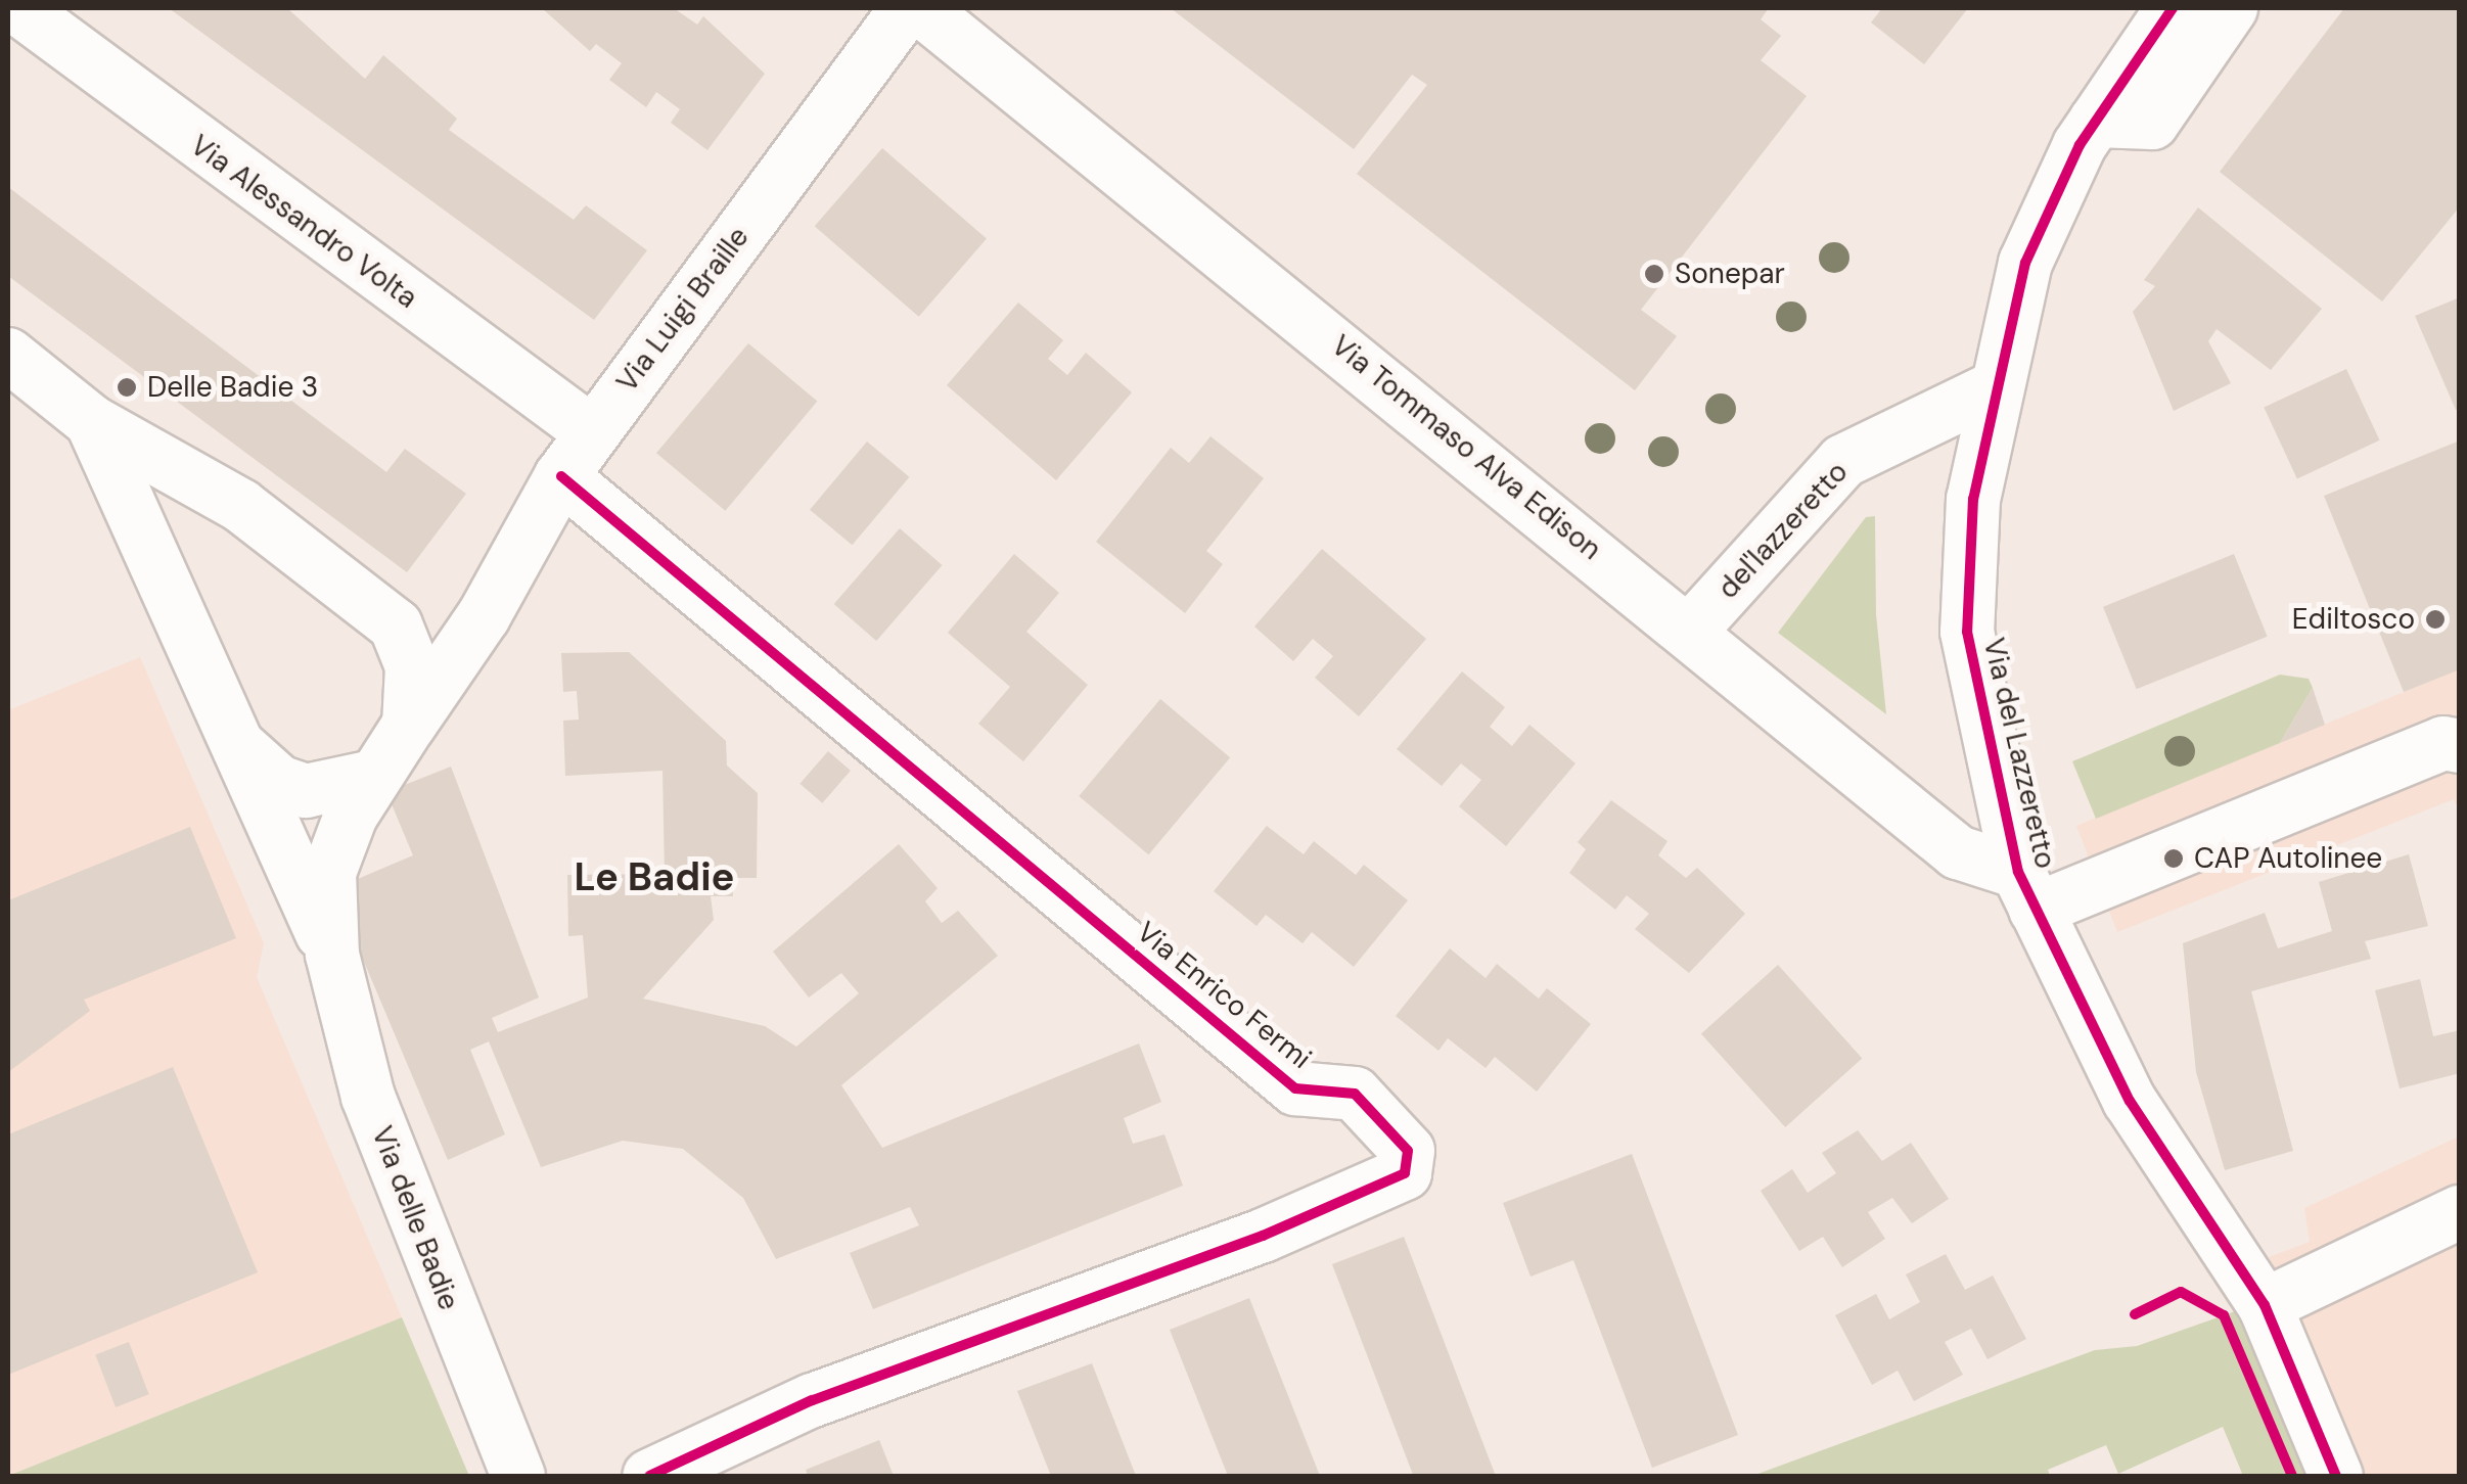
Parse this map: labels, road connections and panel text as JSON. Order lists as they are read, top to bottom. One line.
{"streets":{"street":["Via Alessandro Volta","Via Luigi Braille","Via Tommaso Alva Edison","del'lazzeretto","Via del Lazzeretto","Via Enrico Fermi","Via delle Badie"]},"crossings":[["Via Alessandro Volta","Via Luigi Braille"],["Via Luigi Braille","Via Enrico Fermi"],["Via Luigi Braille","Via delle Badie"],["Via Tommaso Alva Edison","del'lazzeretto"],["Via Tommaso Alva Edison","Via del Lazzeretto"],["del'lazzeretto","Via del Lazzeretto"]],"districts":["Le Badie"],"places":["Sonepar","Delle Badie 3","Ediltosco","CAP Autolinee"]}
